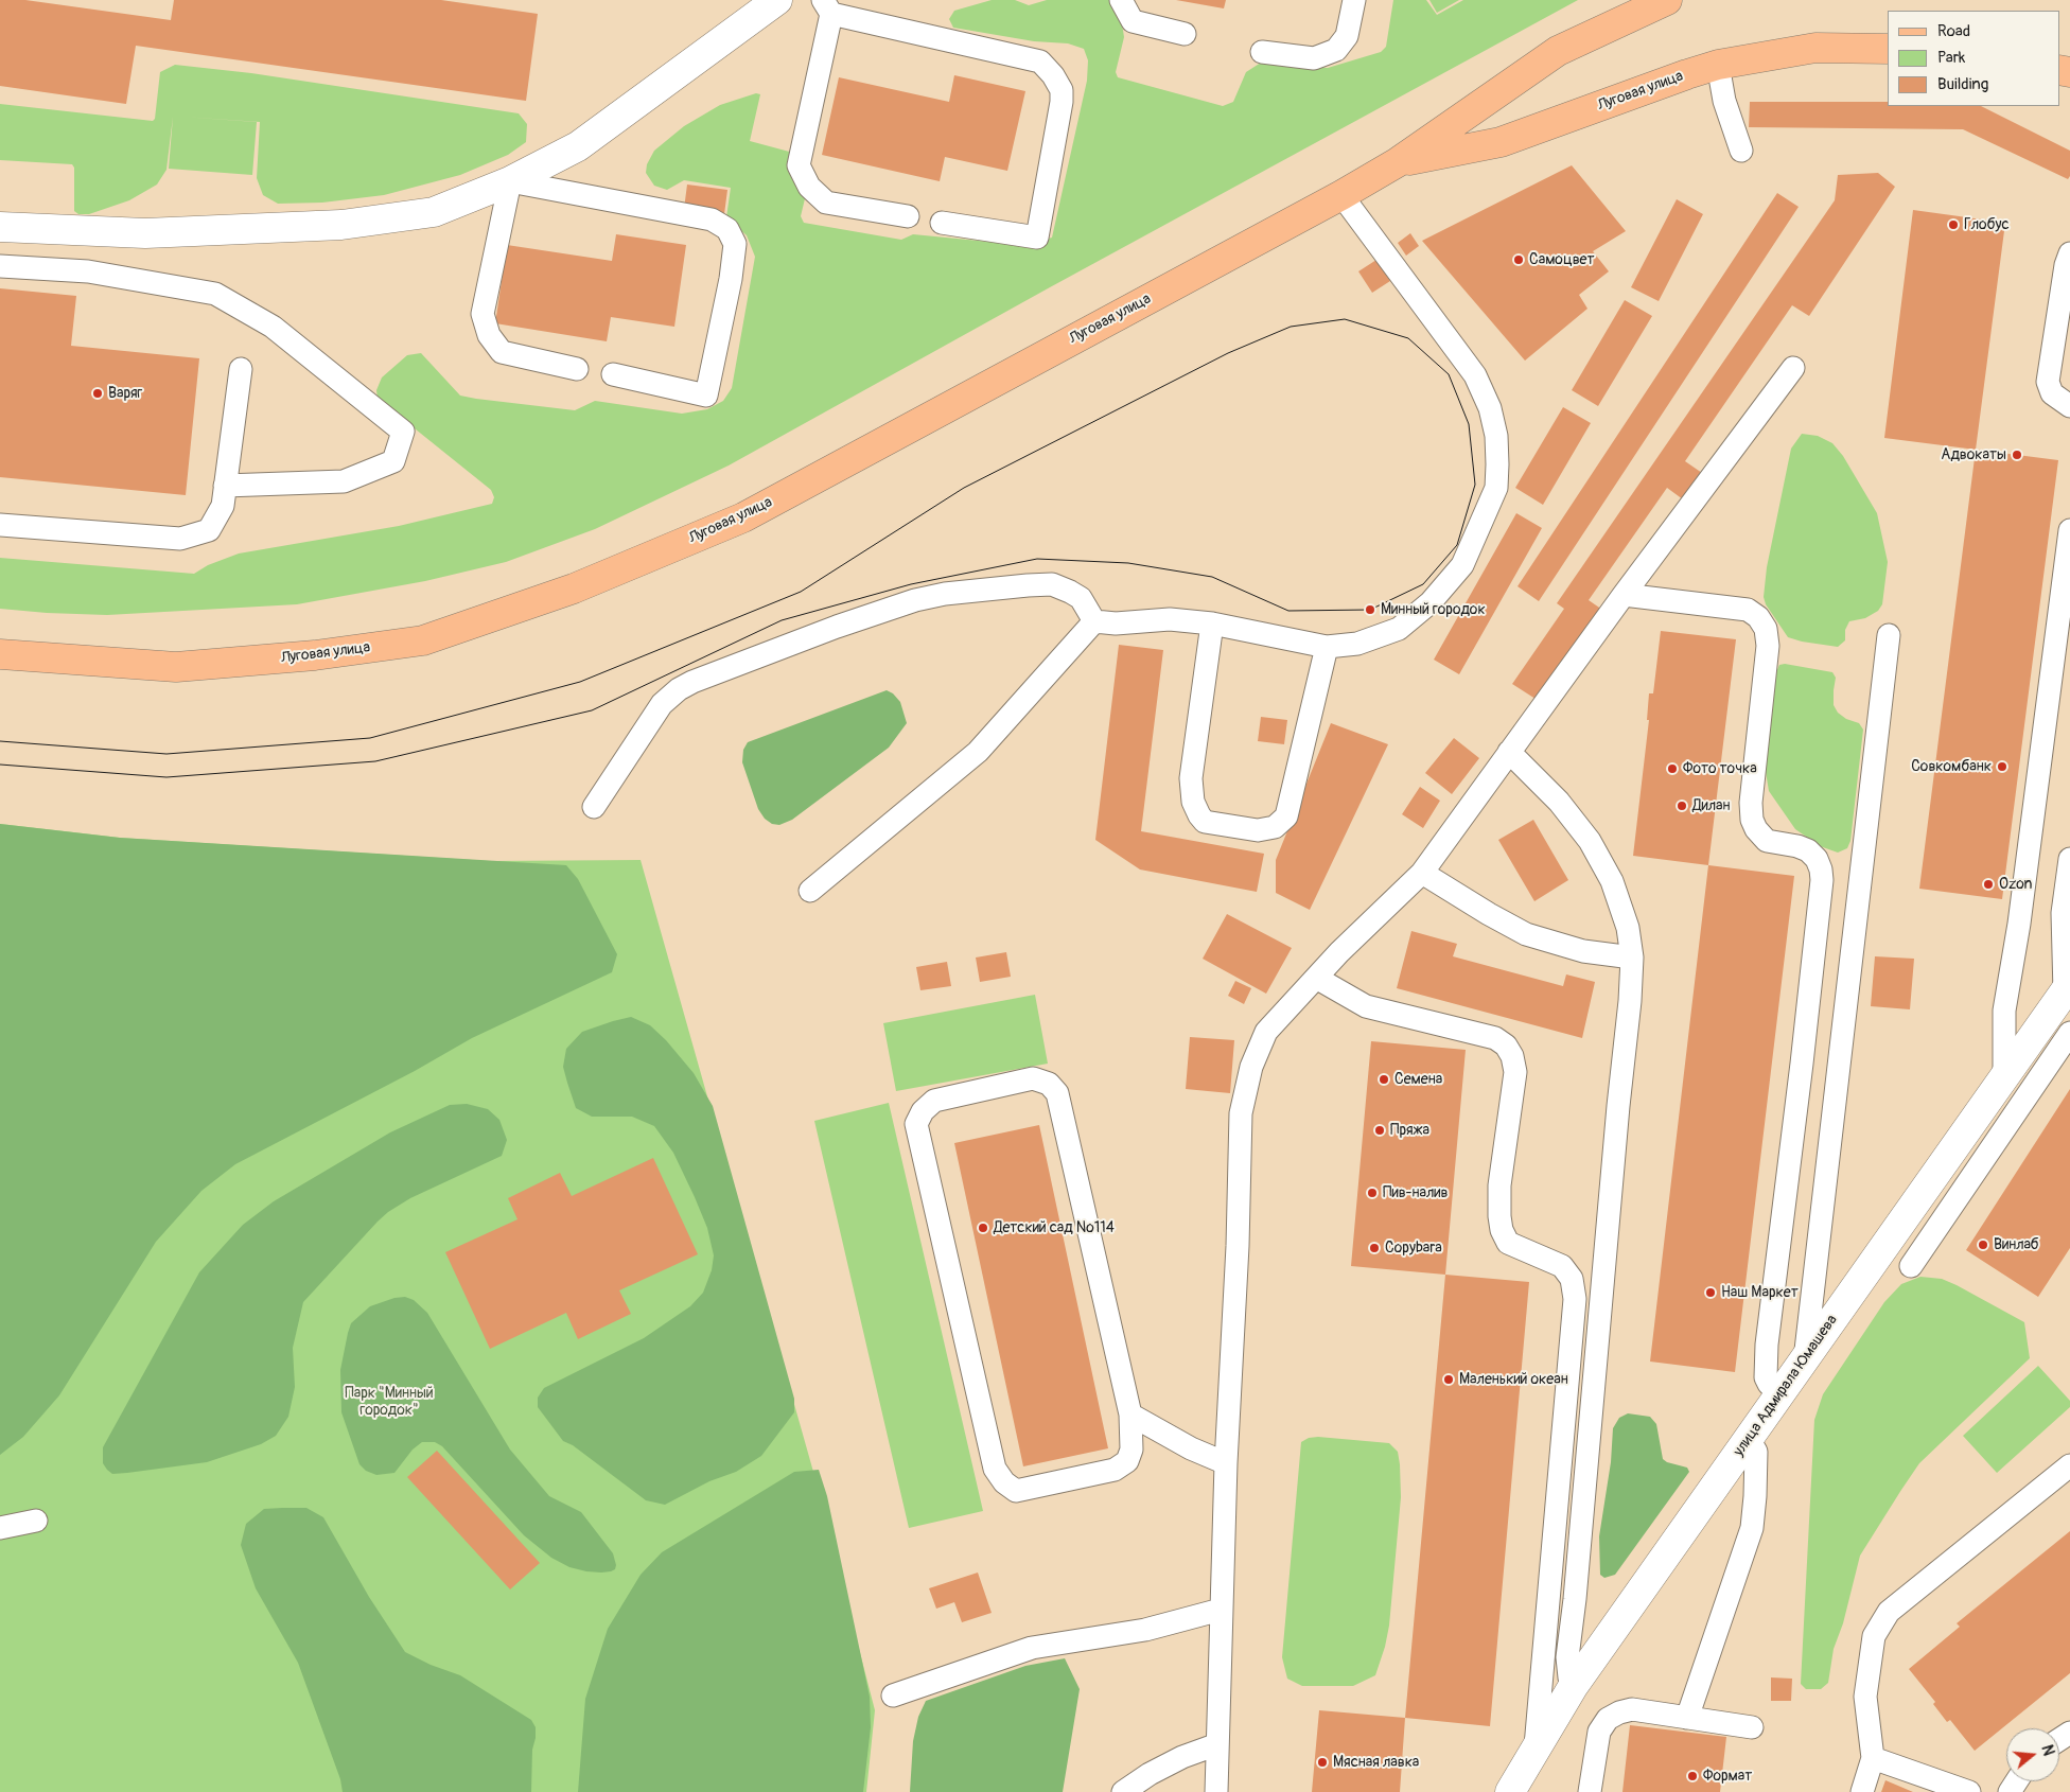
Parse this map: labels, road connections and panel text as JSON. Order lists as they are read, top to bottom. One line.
{"streets":{"main road":["Луговая улица"],"street":["улица Адмирала Юмашева"]},"parks":["Парк \"Минный городок\""],"places":["Глобус","Самоцвет","Варяг","Адвокаты","Минный городок","Совкомбанк","Фото точка","Дилан","Ozon","Семена","Пряжа","Пив-налив","Детский сад №114","Винлаб","Copybara","Наш Маркет","Маленький океан","Мясная лавка","Формат"],"legend":["Road","Park","Building"],"north":"right"}
